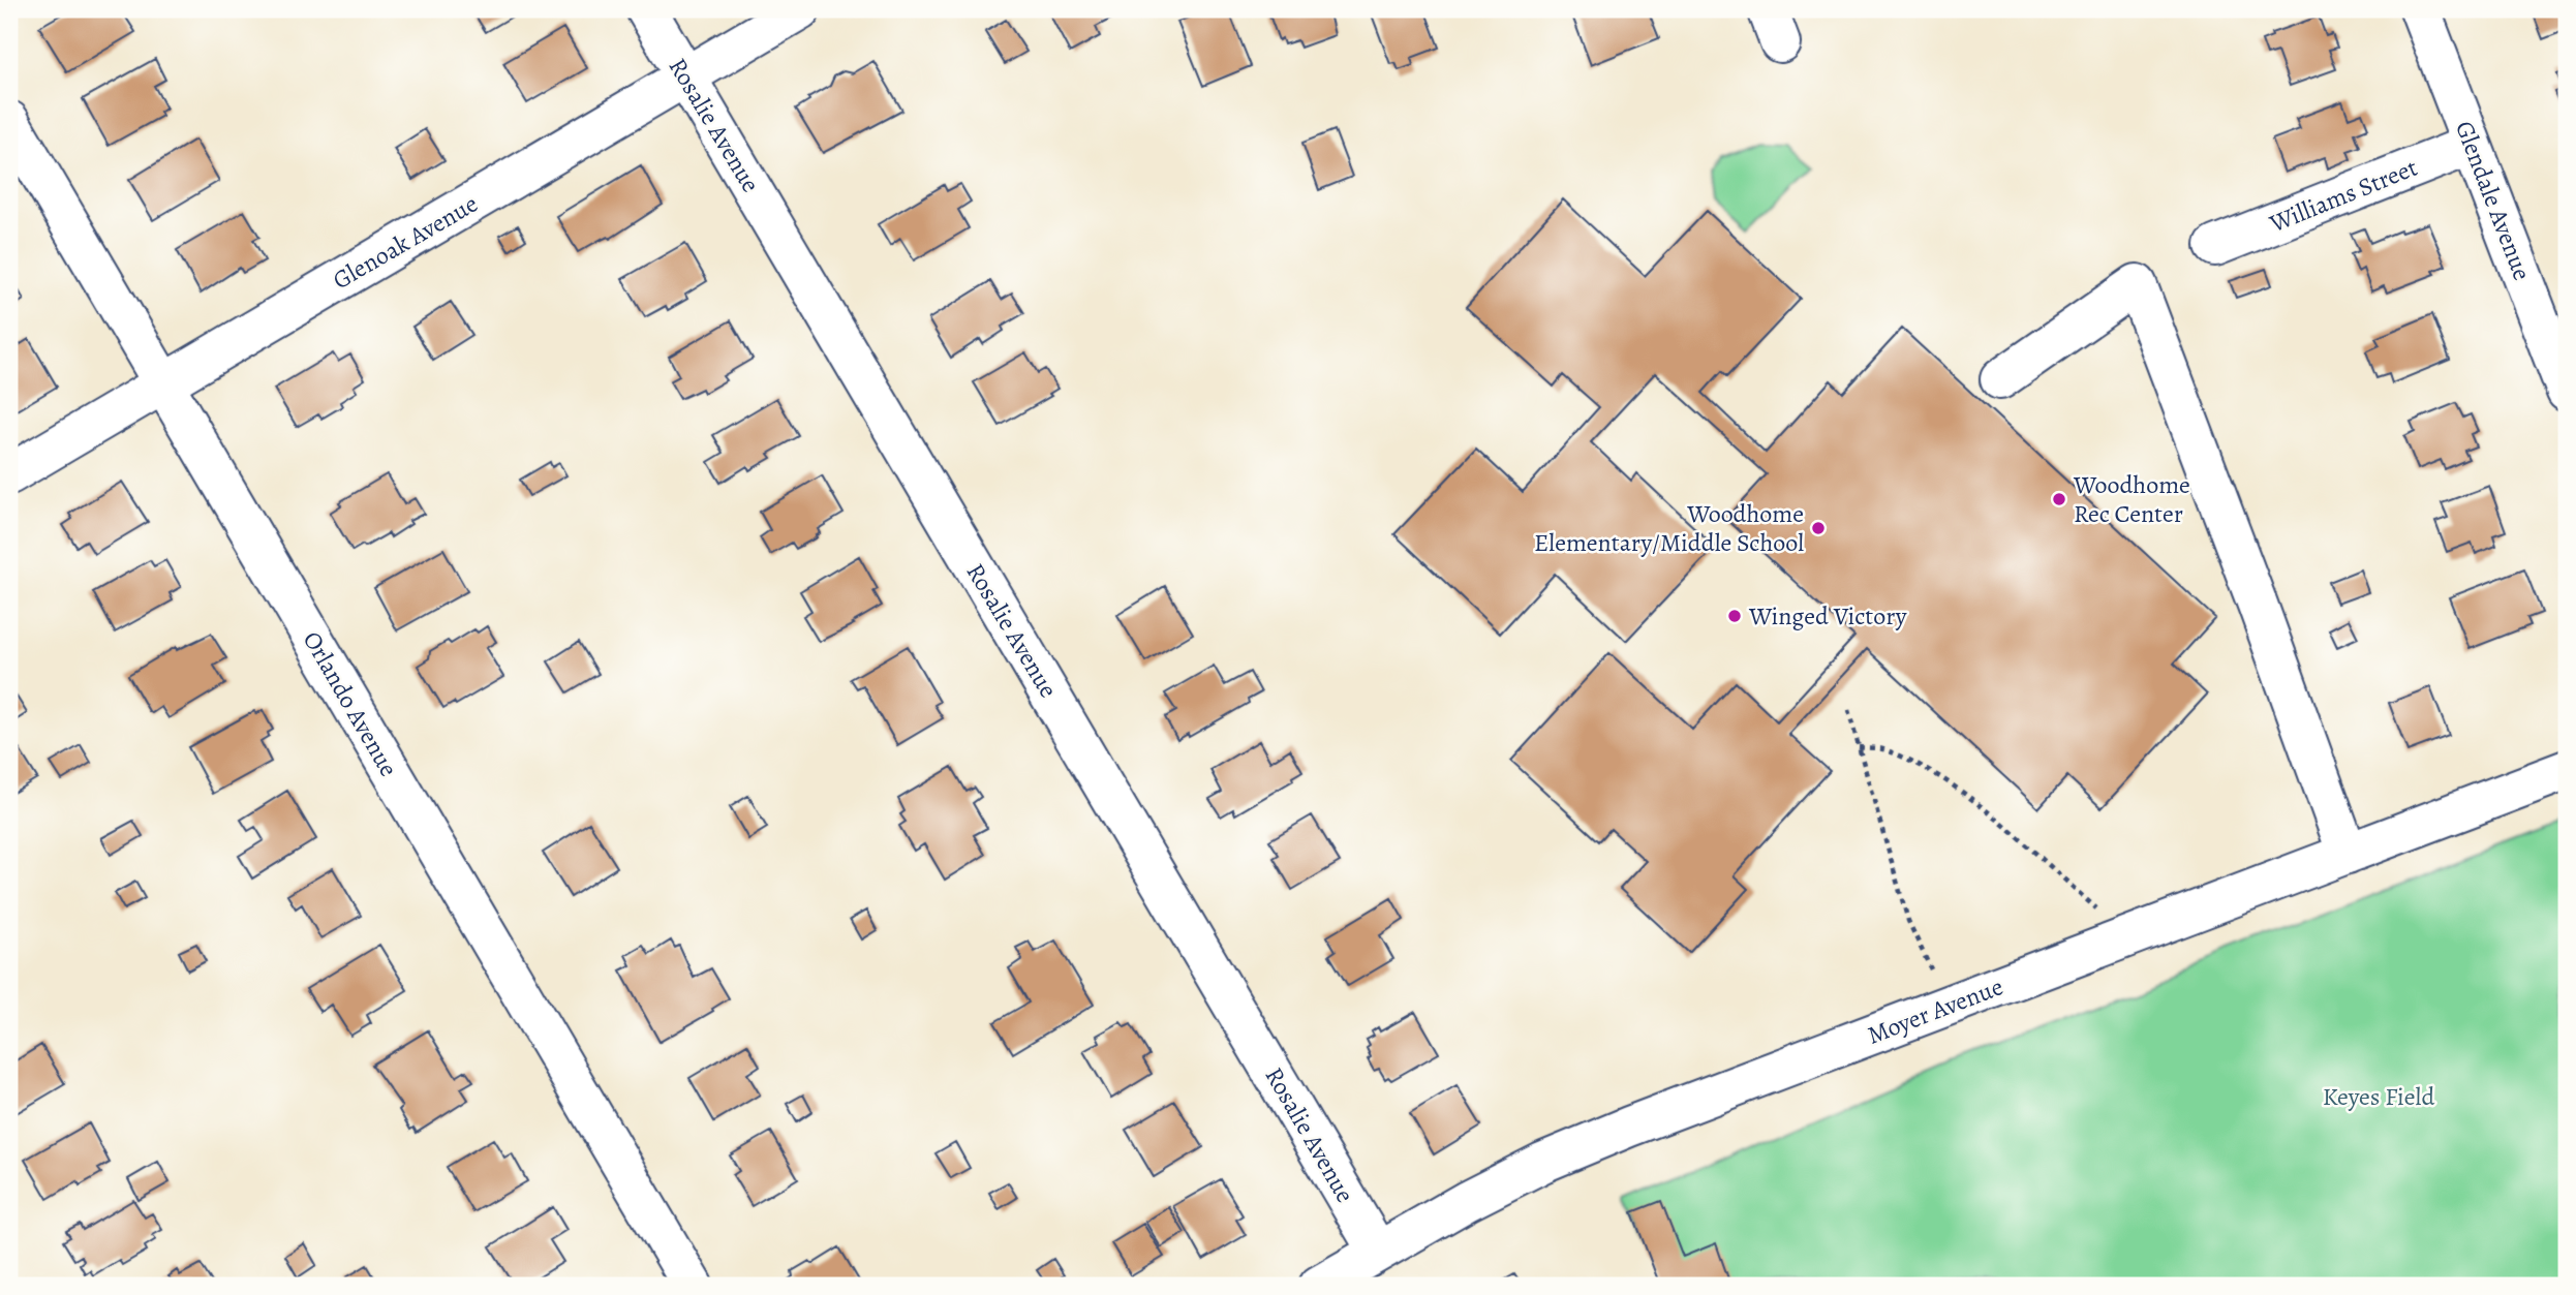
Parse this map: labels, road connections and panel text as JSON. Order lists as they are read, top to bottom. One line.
{"streets":{"street":["Rosalie Avenue","Williams Street","Glendale Avenue","Glenoak Avenue","Orlando Avenue","Moyer Avenue"]},"crossings":[["Rosalie Avenue","Glenoak Avenue"],["Rosalie Avenue","Moyer Avenue"],["Williams Street","Glendale Avenue"],["Glenoak Avenue","Orlando Avenue"]],"parks":["Keyes Field"],"places":["Woodhome Rec Center","Woodhome Elementary/Middle School","Winged Victory"]}
